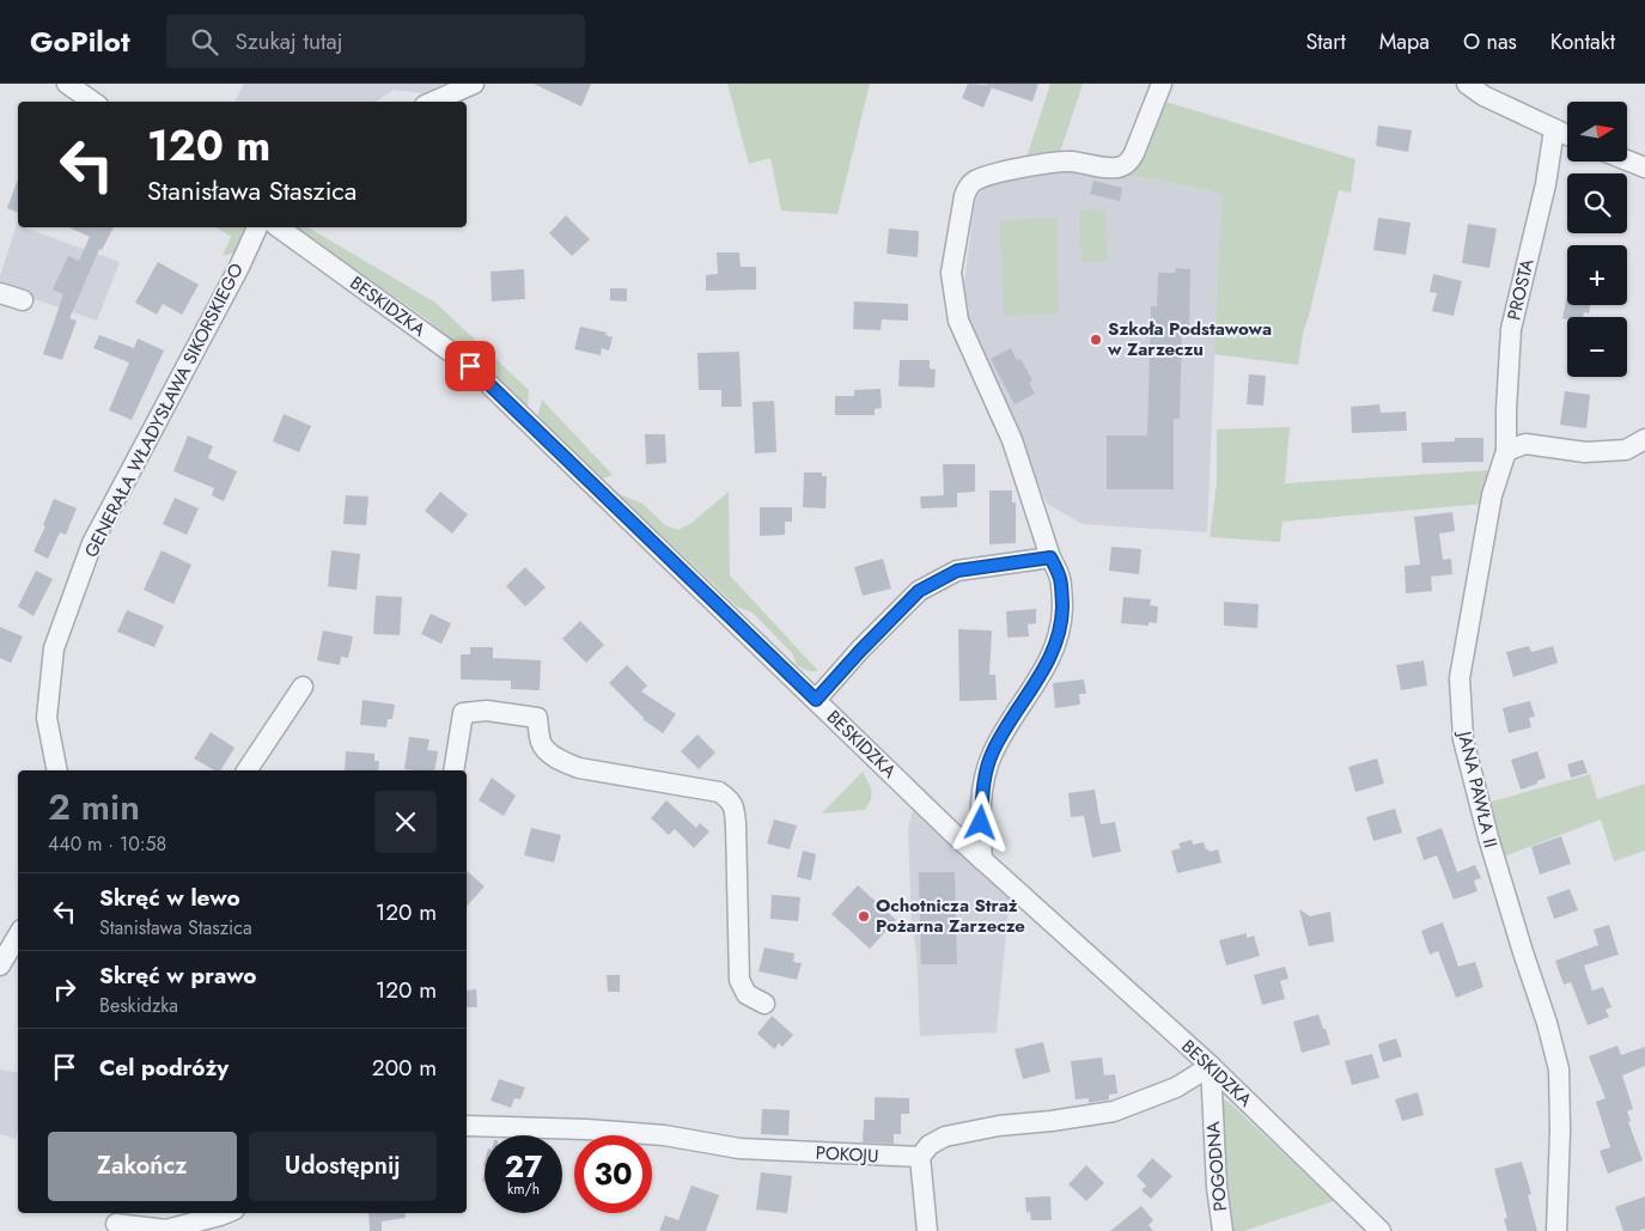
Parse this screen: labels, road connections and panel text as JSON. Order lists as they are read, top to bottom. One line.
{"streets":{"street":["PROSTA","BESKIDZKA","GENERAŁA WŁADYSŁAWA SIKORSKIEGO","JANA PAWŁA II","POKOJU","POGODNA"]},"crossings":[["PROSTA","JANA PAWŁA II"],["BESKIDZKA","POGODNA"]],"places":["Szkoła Podstawowa w Zarzeczu","Ochotnicza Straż Pożarna Zarzecze"],"north":"right","page":{"header":"GoPilot","search":"Szukaj tutaj","nav":["Start","Mapa","O nas","Kontakt"],"map_buttons":["+","−"],"turn":["120 m","Stanisława Staszica"],"heading":["2 min","440 m · 10:58"],"list":[{"name":"Skręć w lewo","note":"Stanisława Staszica","value":"120 m"},{"name":"Skręć w prawo","note":"Beskidzka","value":"120 m"},{"name":"Cel podróży","value":"200 m"}],"buttons":["Zakończ","Udostępnij"],"speed":"27 km/h","limit":"30"}}
